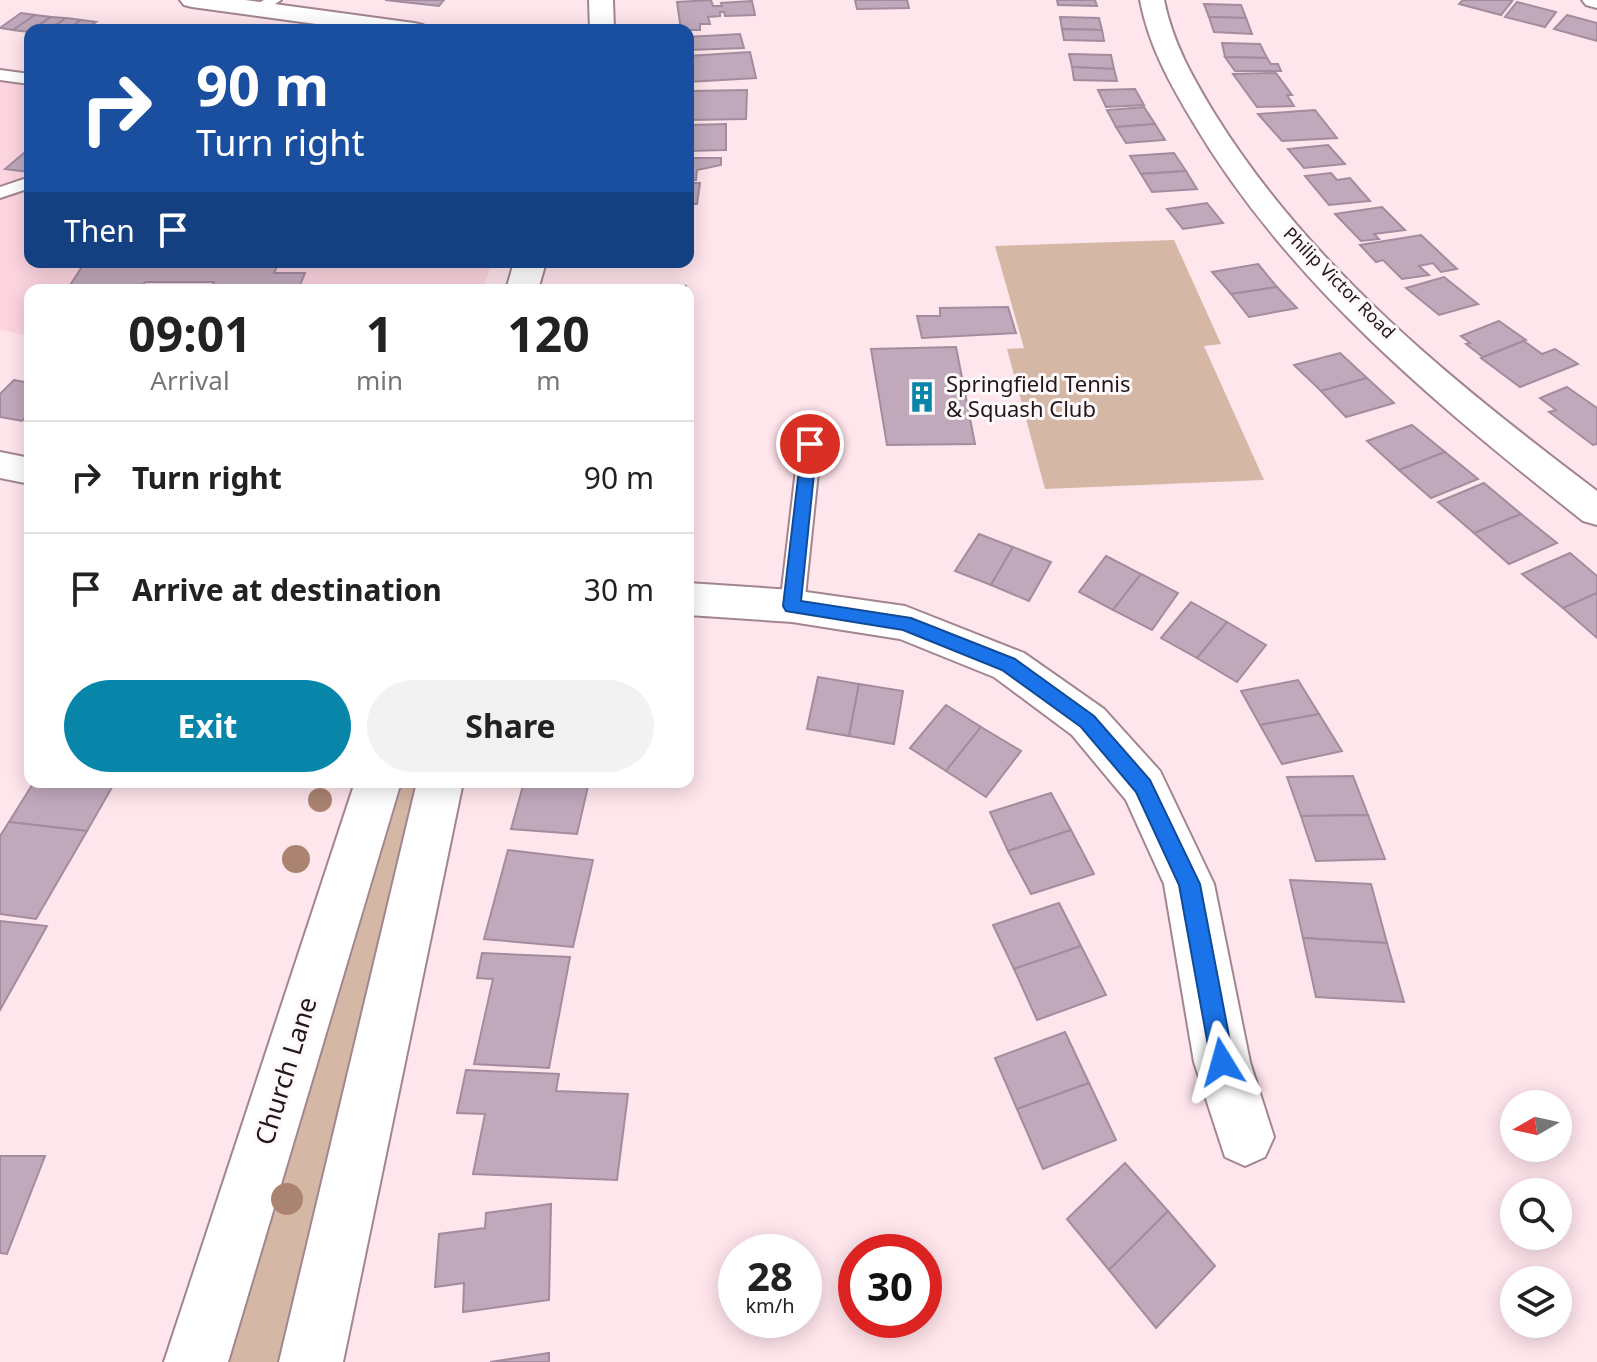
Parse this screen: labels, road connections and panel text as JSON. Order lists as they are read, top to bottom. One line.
{"streets":{"street":["Philip Victor Road","Church Lane"]},"places":{"building":["Springfield Tennis & Squash Club"]},"north":"left","page":{"turn":["90 m","Turn right"],"then":"Then","eta":["09:01","Arrival","1","min","120","m"],"list":[{"name":"Turn right","value":"90 m"},{"name":"Arrive at destination","value":"30 m"}],"buttons":["Exit","Share"],"speed":"28 km/h","limit":"30"}}
